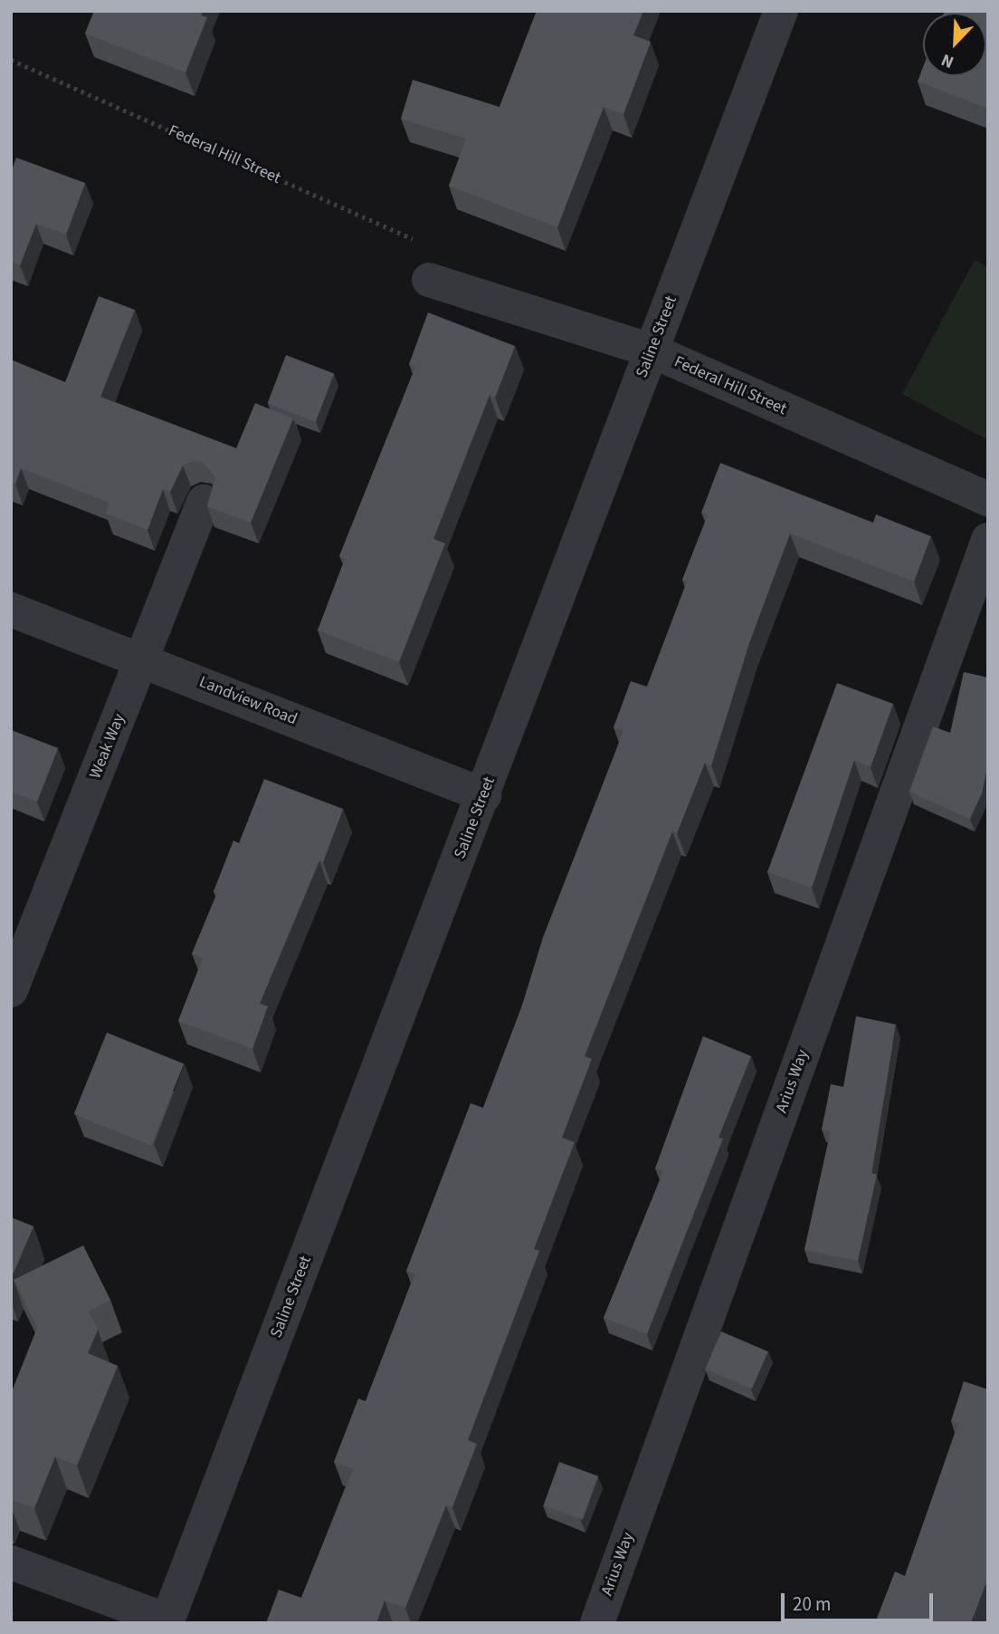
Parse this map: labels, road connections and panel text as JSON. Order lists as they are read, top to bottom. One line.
{"streets":{"street":["Federal Hill Street","Saline Street","Landview Road","Weak Way","Arius Way"]},"crossings":[["Federal Hill Street","Saline Street"],["Saline Street","Landview Road"],["Landview Road","Weak Way"]],"scale_bar":"20 m","north":"bottom left"}
